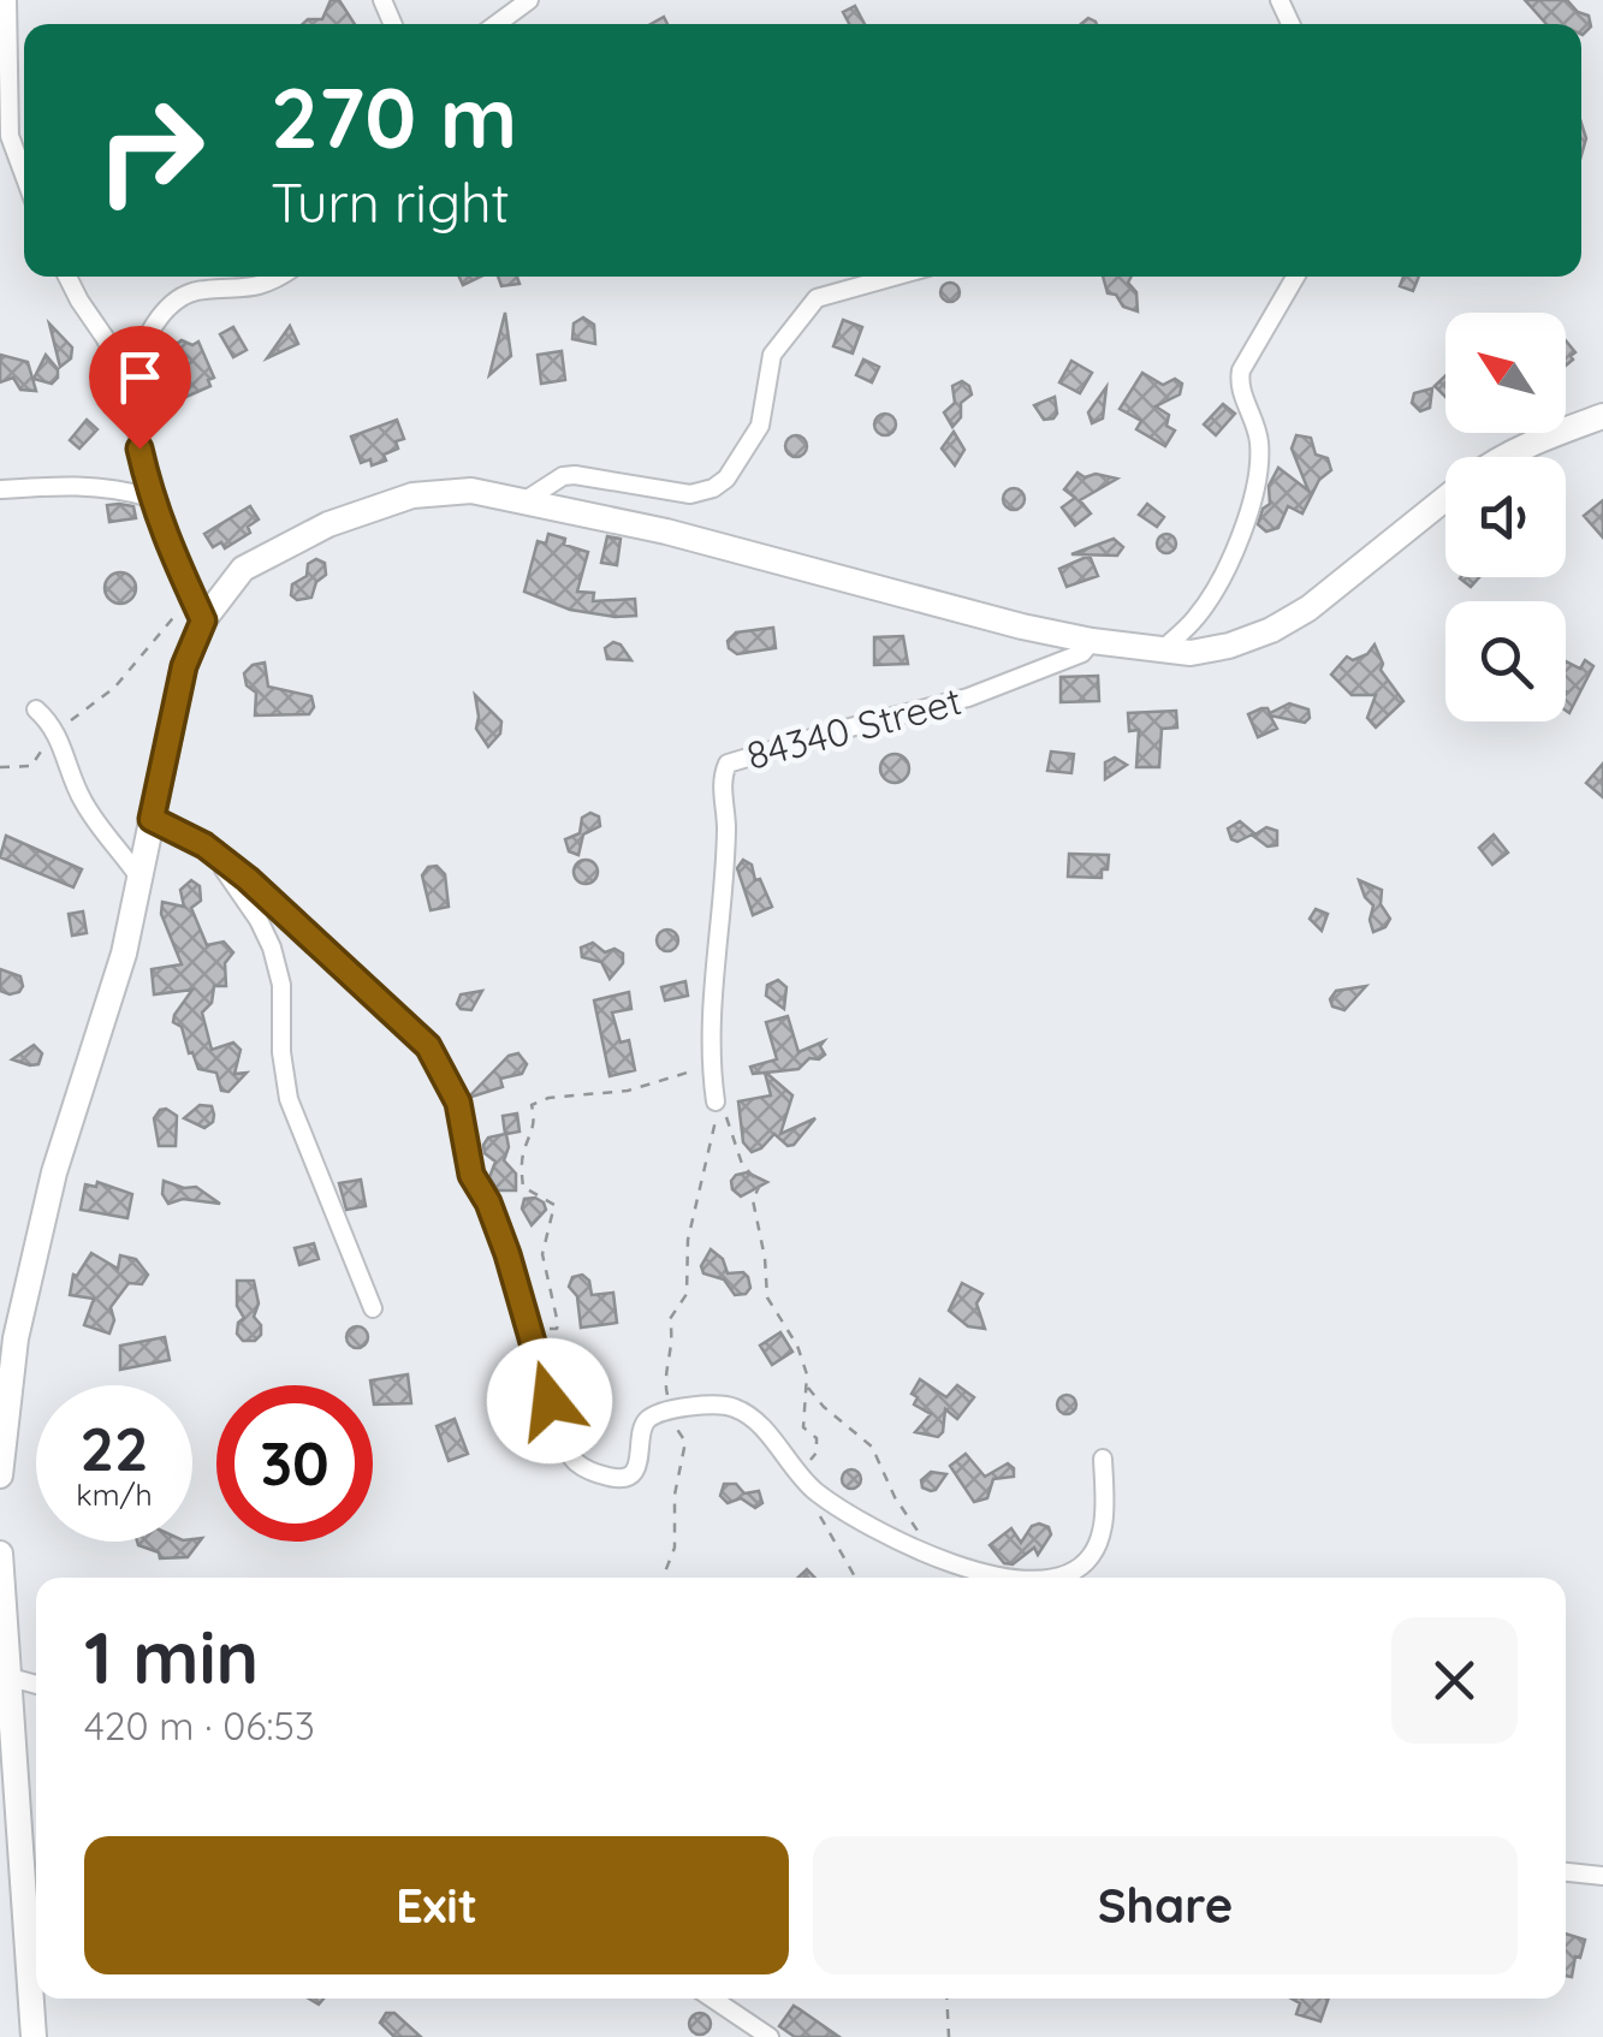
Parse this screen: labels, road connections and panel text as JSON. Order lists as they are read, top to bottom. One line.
{"streets":{"street":["84340 Street"]},"north":"top left","page":{"turn":["270 m","Turn right"],"speed":"22 km/h","limit":"30","heading":["1 min","420 m · 06:53"],"buttons":["Exit","Share"]}}
